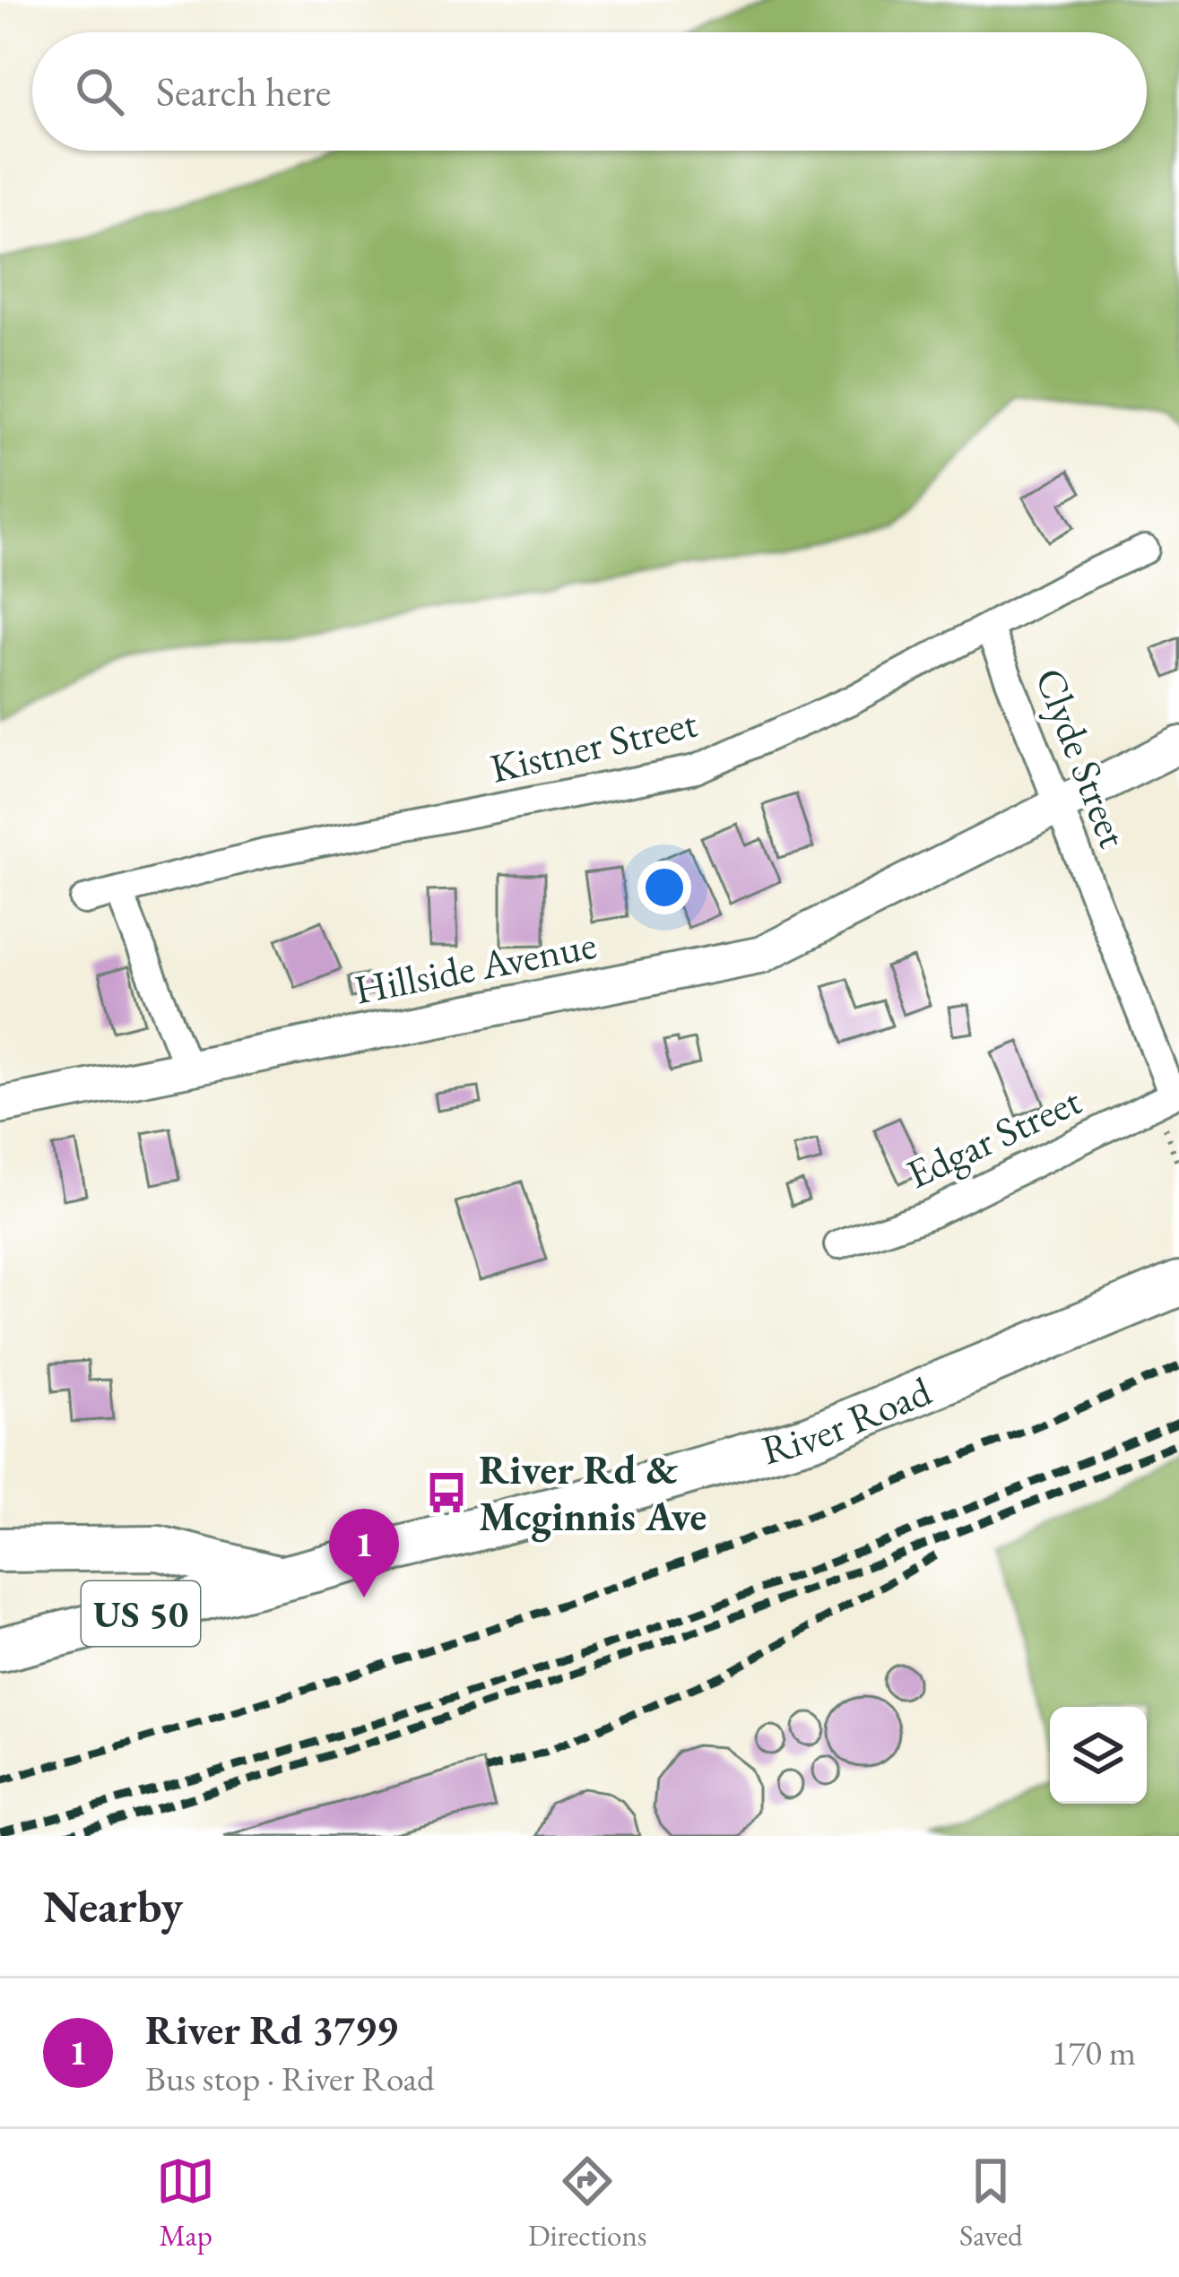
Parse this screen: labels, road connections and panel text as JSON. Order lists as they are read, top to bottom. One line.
{"streets":{"main road":["River Road","US 50"],"street":["Kistner Street","Clyde Street","Hillside Avenue","Edgar Street"]},"crossings":[["Kistner Street","Clyde Street"],["Clyde Street","Hillside Avenue"],["Clyde Street","Edgar Street"]],"places":{"bus stop":["River Rd & Mcginnis Ave"]},"page":{"search":"Search here","pins":"1","heading":"Nearby","list":[{"mark":"1","name":"River Rd 3799","note":"Bus stop · River Road","value":"170 m"}],"nav":["Map","Directions","Saved"]}}
